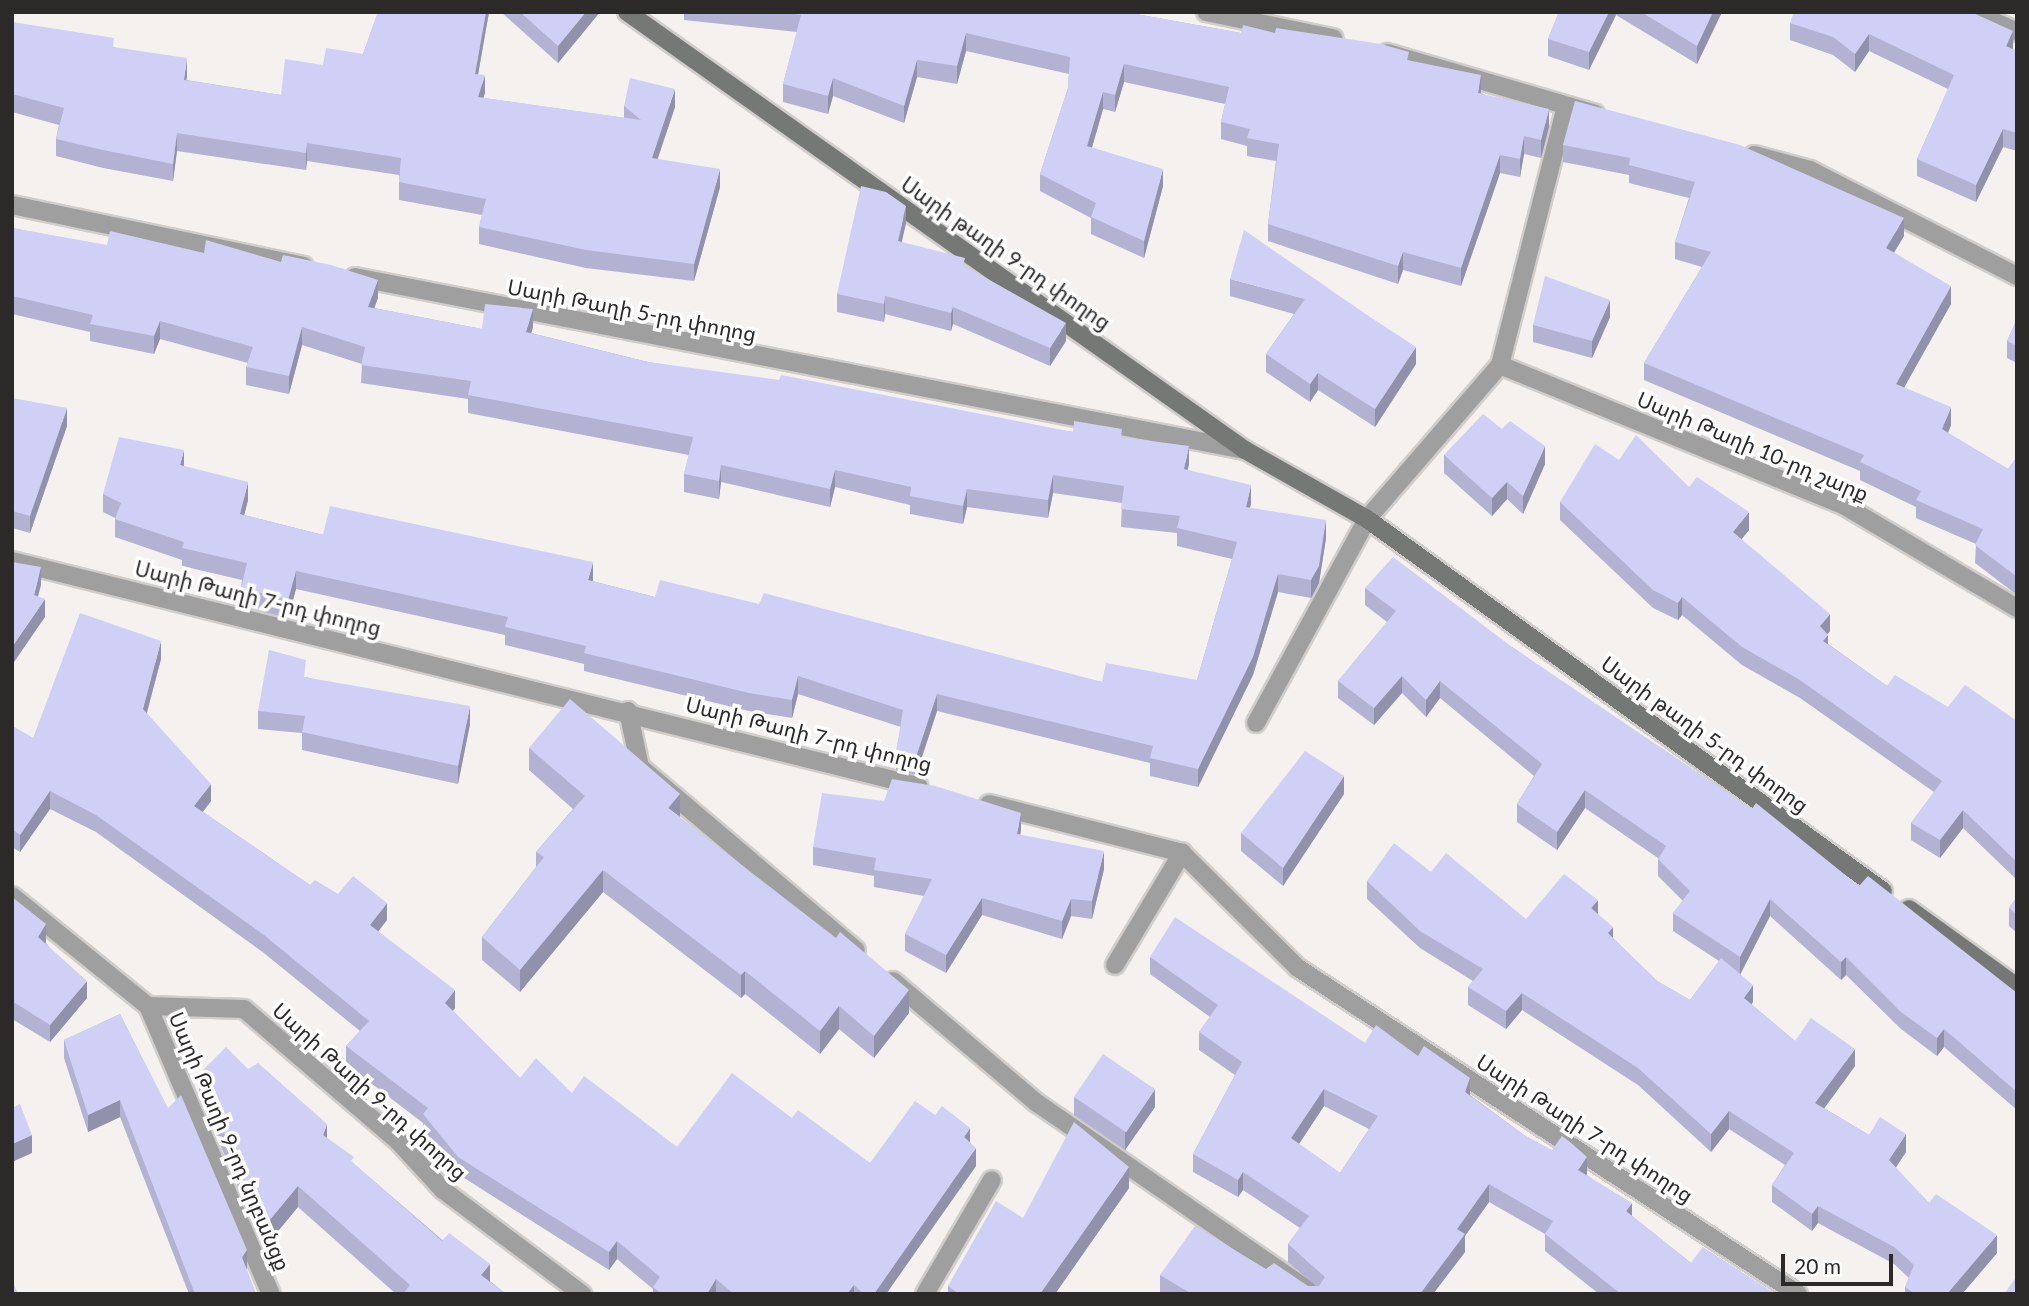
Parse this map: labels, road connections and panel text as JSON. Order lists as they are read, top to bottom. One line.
{"streets":{"street":["Սարի թաղի 9-րդ փողոց","Սարի Թաղի 5-րդ փողոց","Սարի Թաղի 10-րդ շարք","Սարի Թաղի 7-րդ փողոց","Սարի թաղի 5-րդ փողոց","Սարի Թաղի 9-րդ փողոց","Սարի Թաղի 9-րդ նրբանցք"]},"crossings":[["Սարի թաղի 9-րդ փողոց","Սարի Թաղի 5-րդ փողոց"],["Սարի թաղի 9-րդ փողոց","Սարի թաղի 5-րդ փողոց"],["Սարի Թաղի 9-րդ փողոց","Սարի Թաղի 9-րդ նրբանցք"]],"scale_bar":"20 m"}
